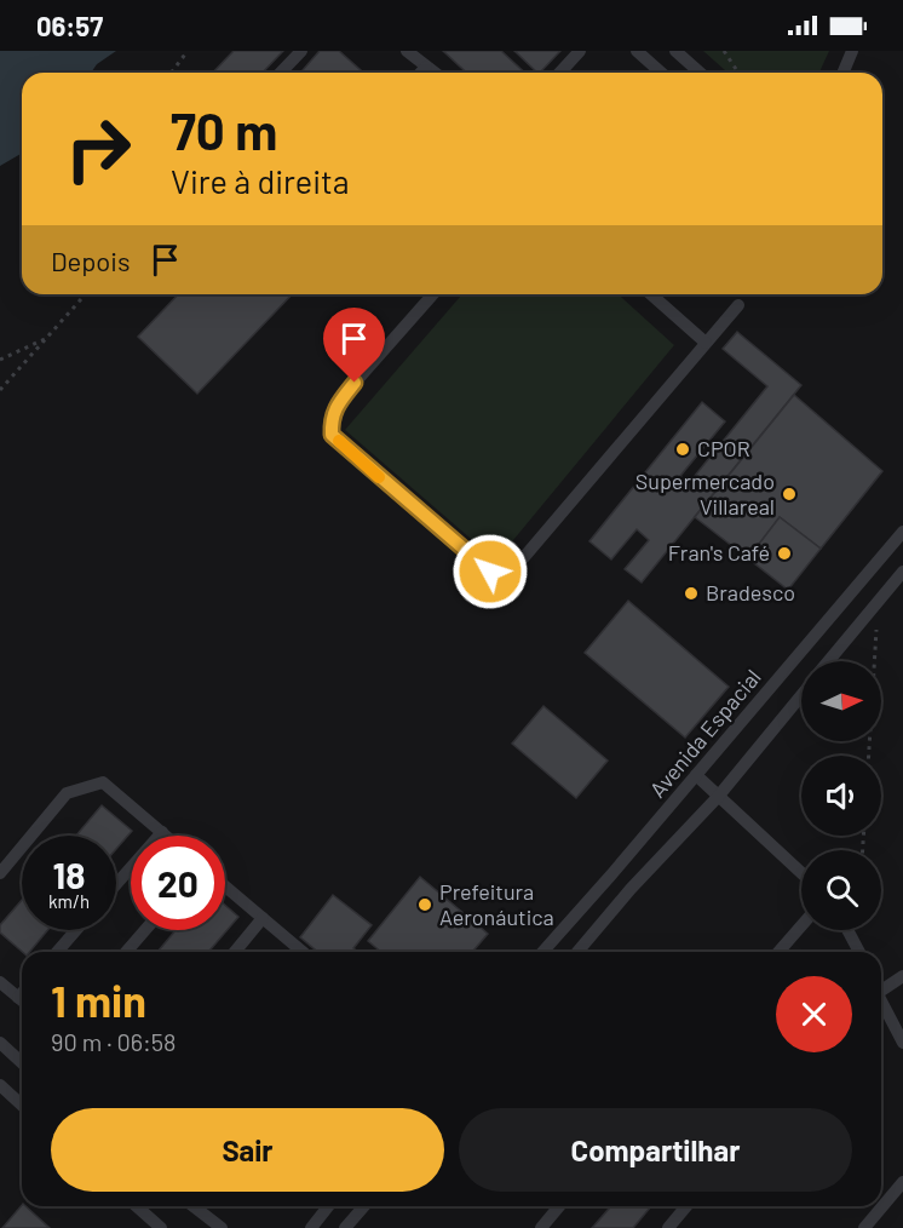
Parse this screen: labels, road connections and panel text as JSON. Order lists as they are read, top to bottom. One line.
{"streets":{"lane":["Avenida Espacial"]},"places":["CPOR","Supermercado Villareal","Fran's Café","Bradesco","Prefeitura Aeronáutica"],"north":"right","page":{"status":"06:57","turn":["70 m","Vire à direita"],"then":"Depois","speed":"18 km/h","limit":"20","heading":["1 min","90 m · 06:58"],"buttons":["Sair","Compartilhar"]}}
